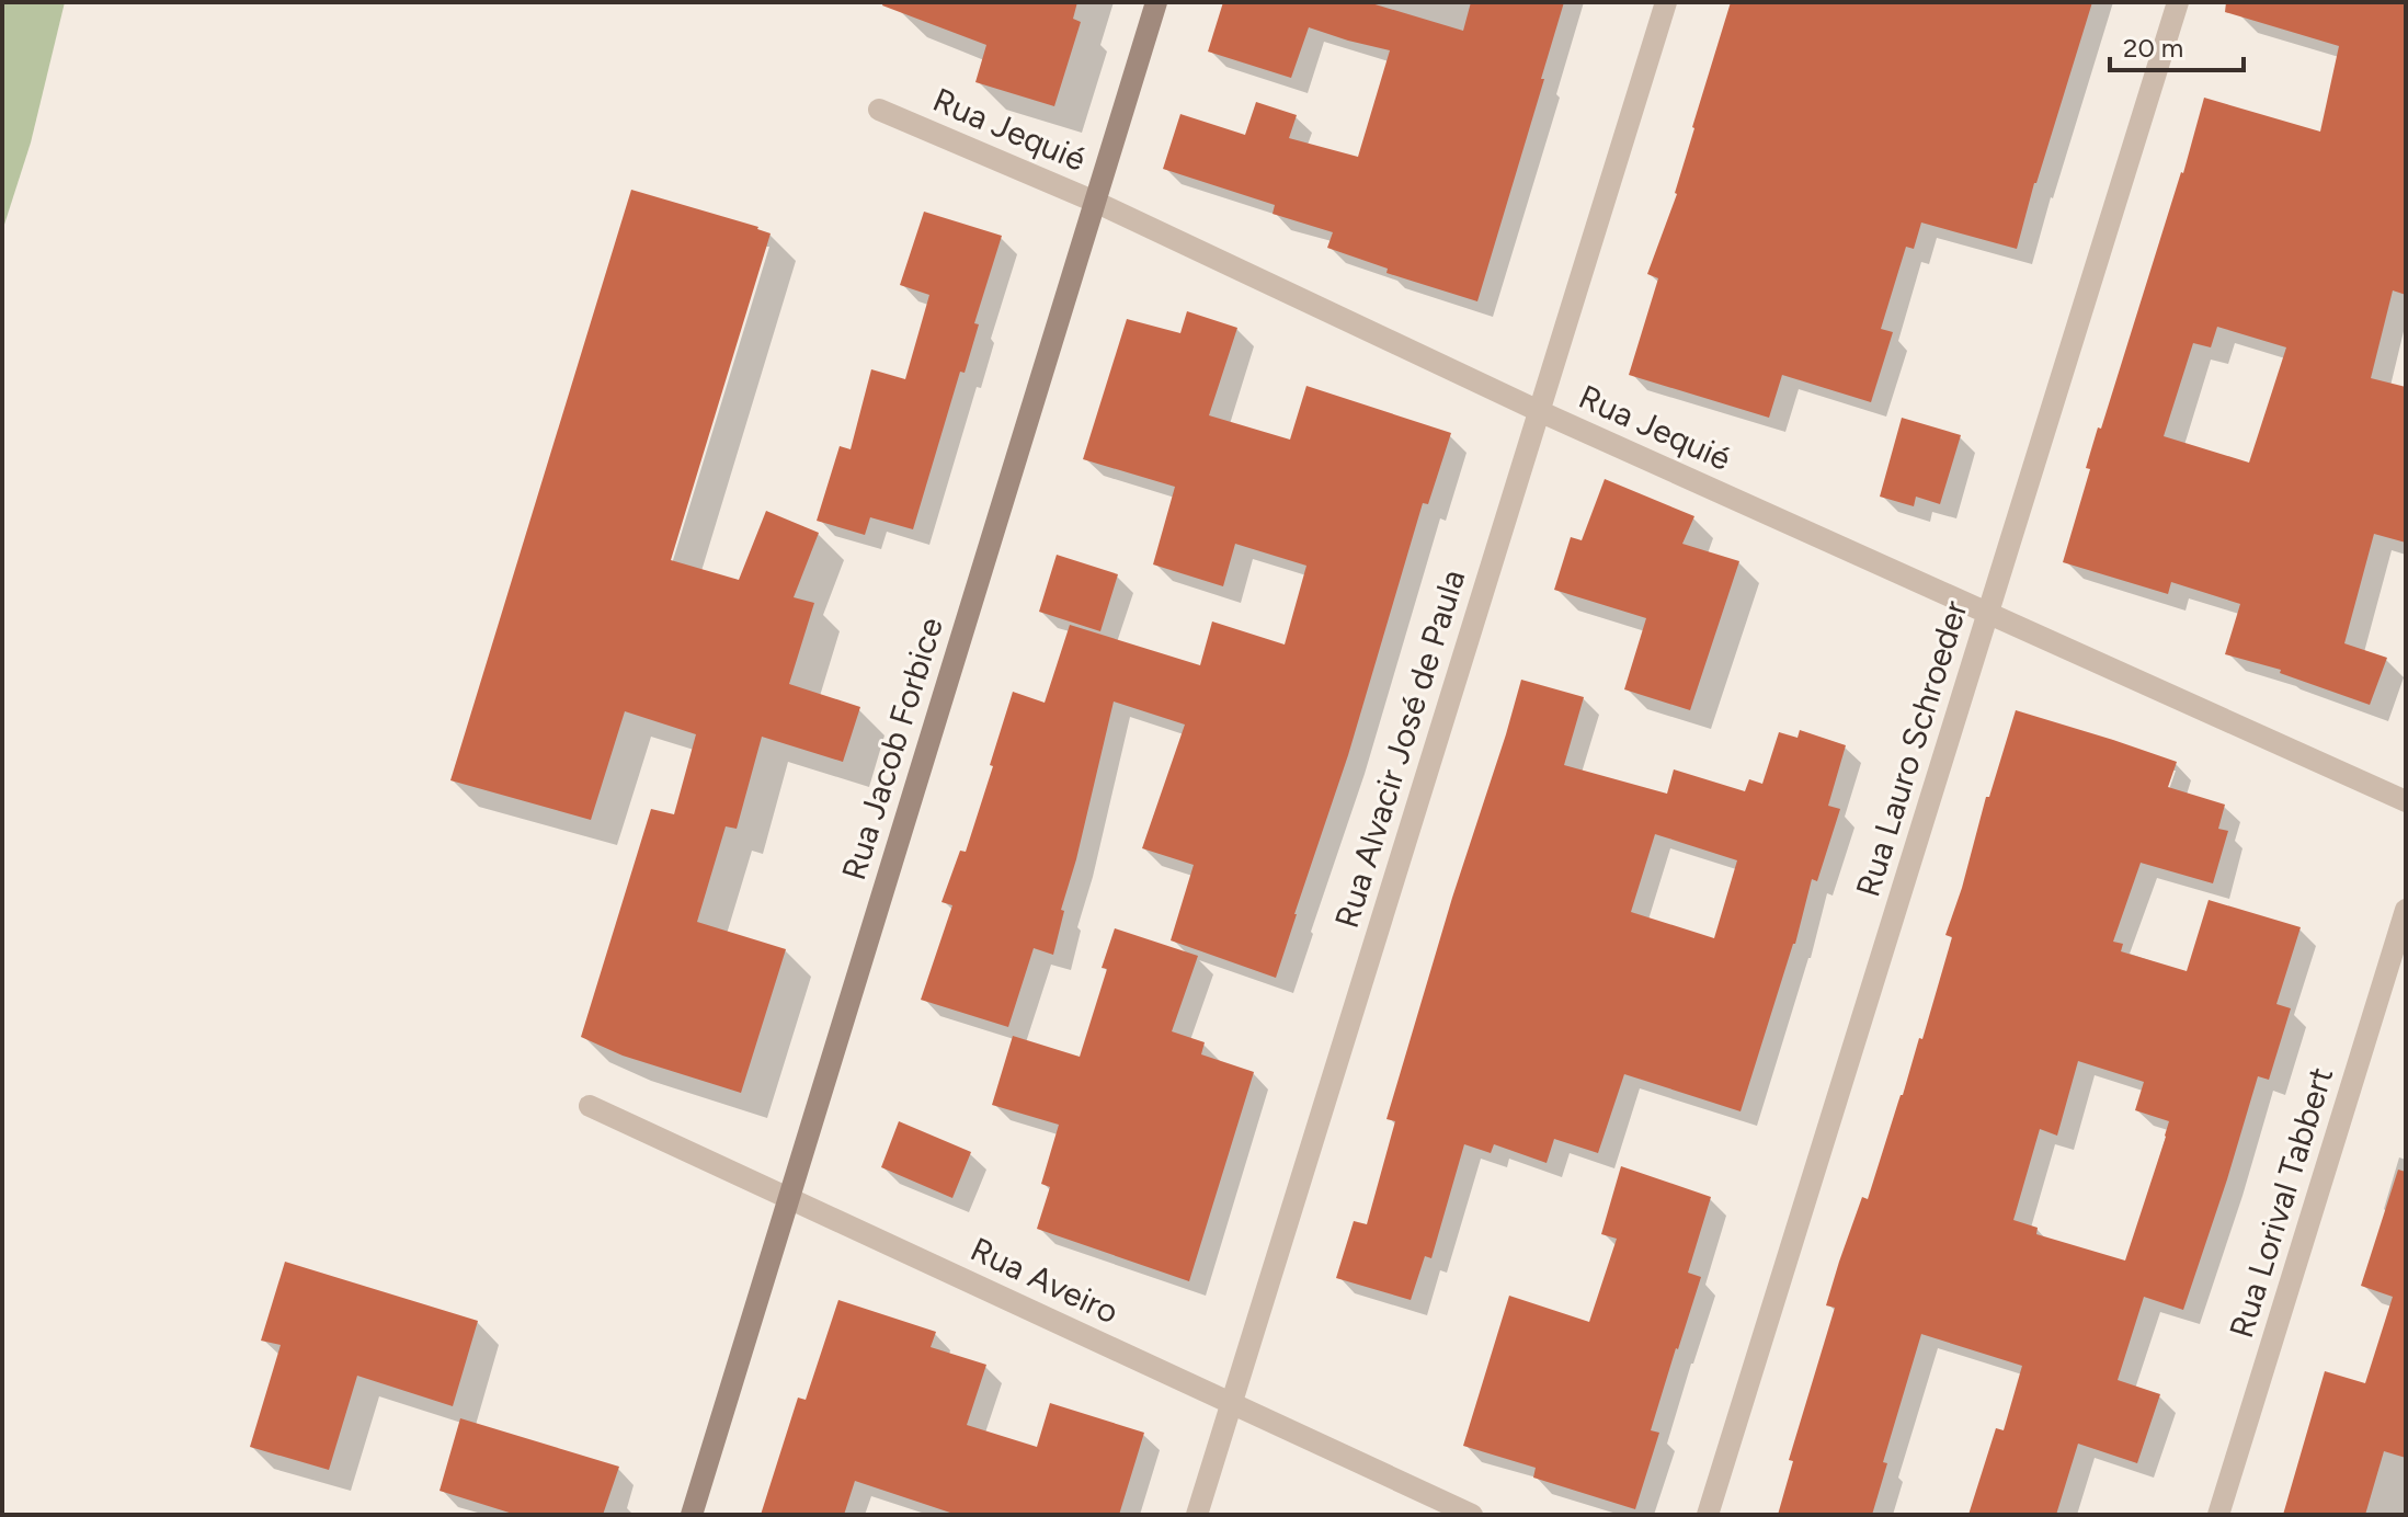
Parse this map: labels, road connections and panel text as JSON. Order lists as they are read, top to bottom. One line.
{"streets":{"street":["Rua Jequié","Rua Jacob Forbice","Rua Alvacir José de Paula","Rua Lauro Schroeder","Rua Lorival Tabbert","Rua Aveiro"]},"crossings":[["Rua Jequié","Rua Jacob Forbice"],["Rua Jequié","Rua Alvacir José de Paula"],["Rua Jequié","Rua Lauro Schroeder"],["Rua Jacob Forbice","Rua Aveiro"],["Rua Alvacir José de Paula","Rua Aveiro"]],"scale_bar":"20 m"}
